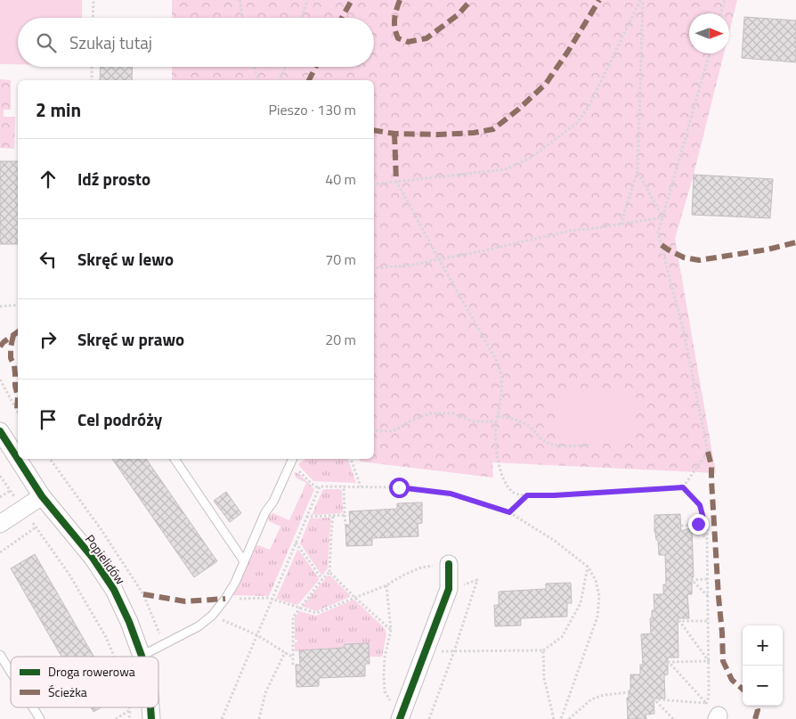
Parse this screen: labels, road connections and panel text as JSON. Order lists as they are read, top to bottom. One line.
{"streets":{"street":["Popielidów"]},"legend":["Droga rowerowa","Ścieżka"],"north":"right","page":{"search":"Szukaj tutaj","heading":["2 min","Pieszo · 130 m"],"list":[["Idź prosto","40 m"],["Skręć w lewo","70 m"],["Skręć w prawo","20 m"],"Cel podróży"],"map_buttons":["+","−"]}}
